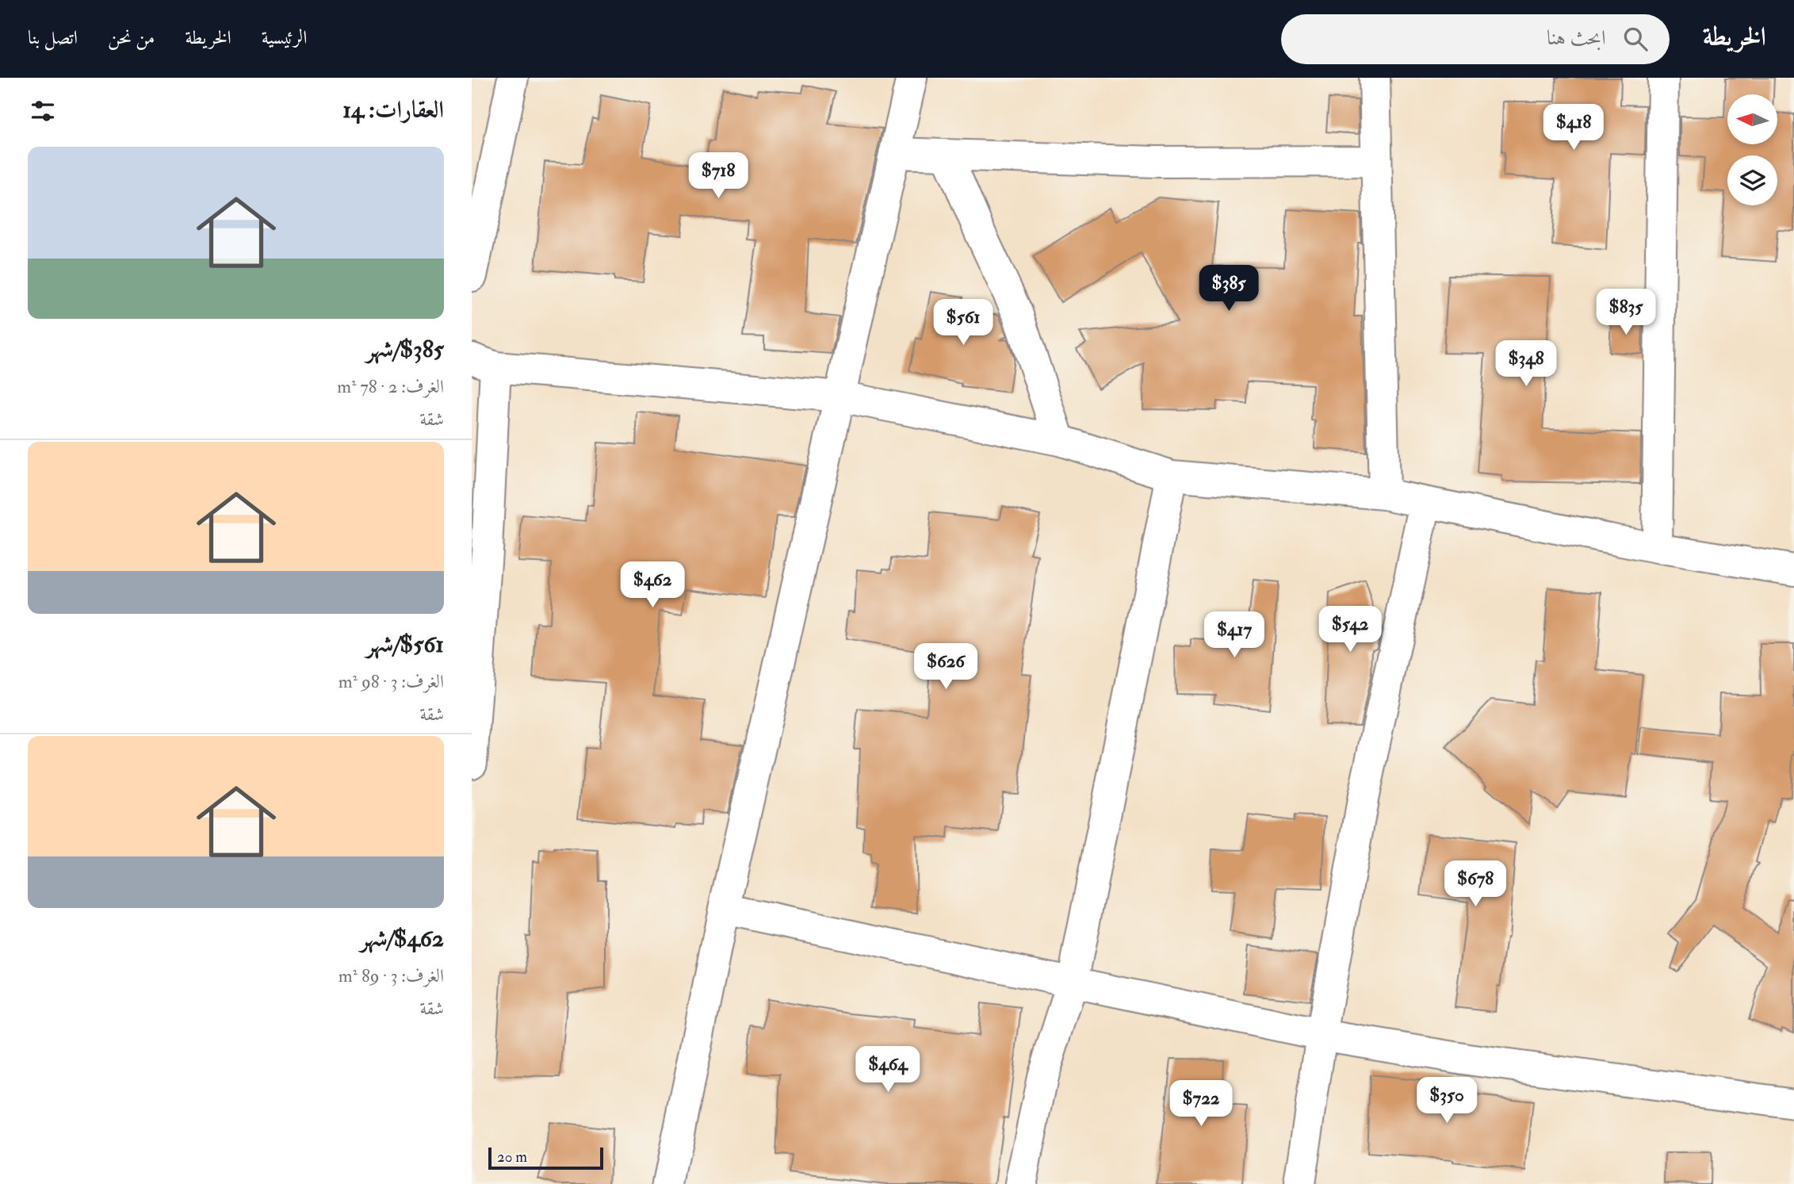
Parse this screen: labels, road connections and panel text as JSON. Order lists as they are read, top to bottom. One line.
{"scale_bar":"20 m","north":"left","page":{"header":"الخريطة","search":"ابحث هنا","nav":["الرئيسية","الخريطة","من نحن","اتصل بنا"],"heading":"العقارات: 14","price":["$418","$718","$385","$835","$561","$348","$462","$542","$417","$626","$678","$464","$350","$722"],"list":[{"name":"$385/شهر","note":"الغرف: 2 · 78 m² · شقة"},{"name":"$561/شهر","note":"الغرف: 3 · 98 m² · شقة"},{"name":"$462/شهر","note":"الغرف: 3 · 89 m² · شقة"}],"scale":"20 m"}}
